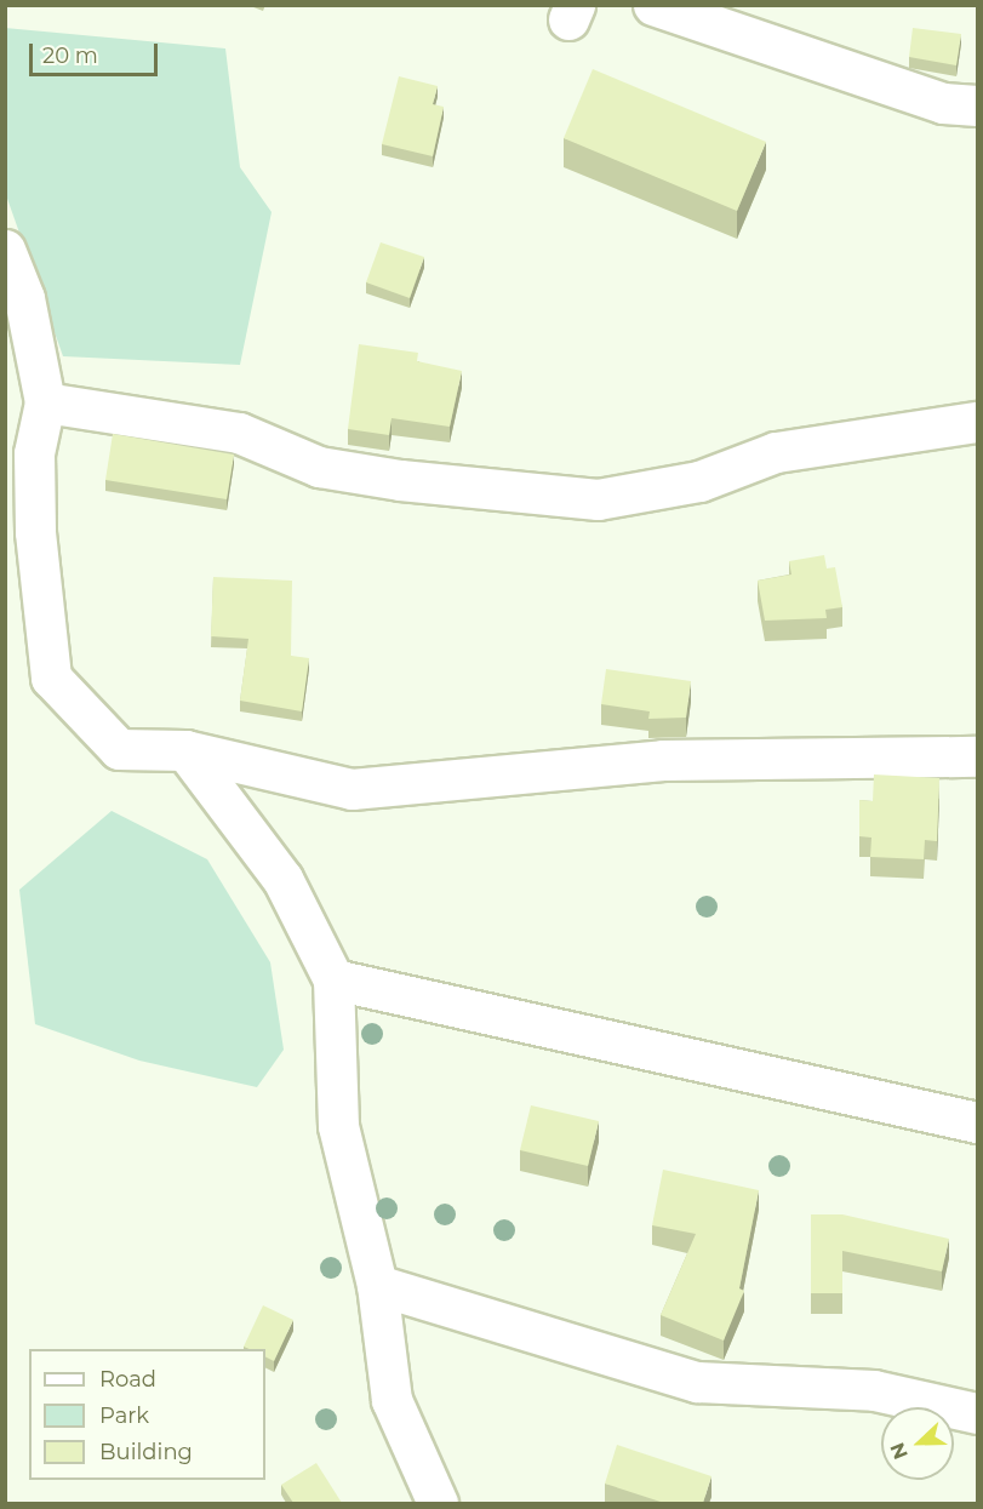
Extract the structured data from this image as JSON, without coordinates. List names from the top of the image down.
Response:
{
  "legend": ["Road", "Park", "Building"],
  "scale_bar": "20 m",
  "north": "left"
}
